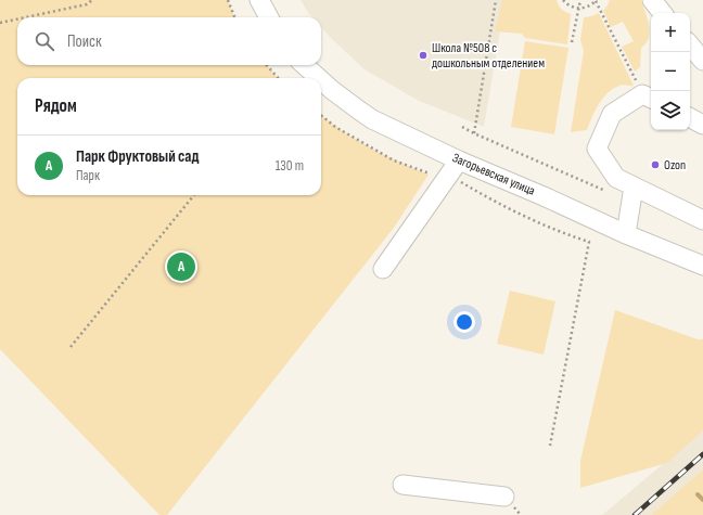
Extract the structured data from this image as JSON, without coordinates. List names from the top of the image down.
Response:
{
  "streets": {
    "street": ["Загорьевская улица"]
  },
  "places": ["Школа №508 с дошкольным отделением", "Ozon"],
  "page": {
    "map_buttons": ["+", "−"],
    "search": "Поиск",
    "heading": "Рядом",
    "list": [
      {
        "mark": "A",
        "name": "Парк Фруктовый сад",
        "note": "Парк",
        "value": "130 m"
      }
    ],
    "pins": "A"
  }
}
